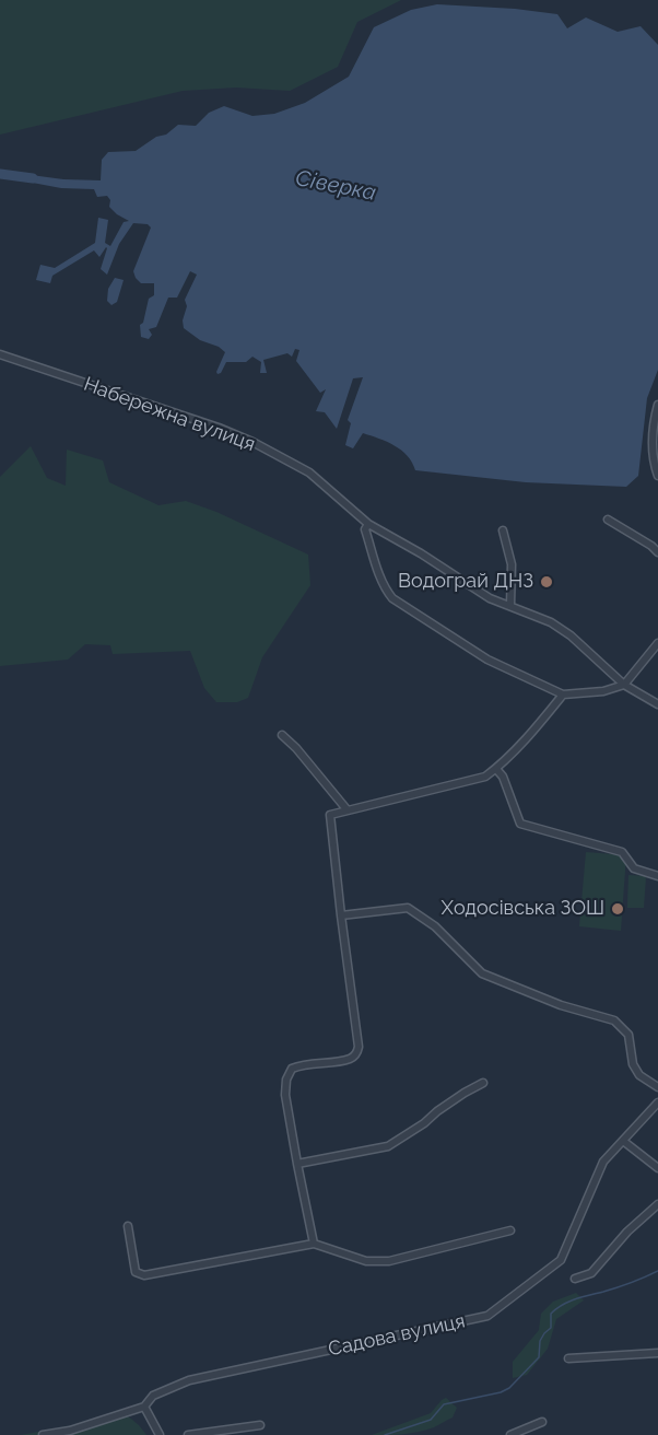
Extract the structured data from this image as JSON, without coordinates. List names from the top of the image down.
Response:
{
  "streets": {
    "street": ["Набережна вулиця", "Садова вулиця"]
  },
  "water": ["Сіверка"],
  "places": ["Водограй ДНЗ", "Ходосівська ЗОШ"]
}
